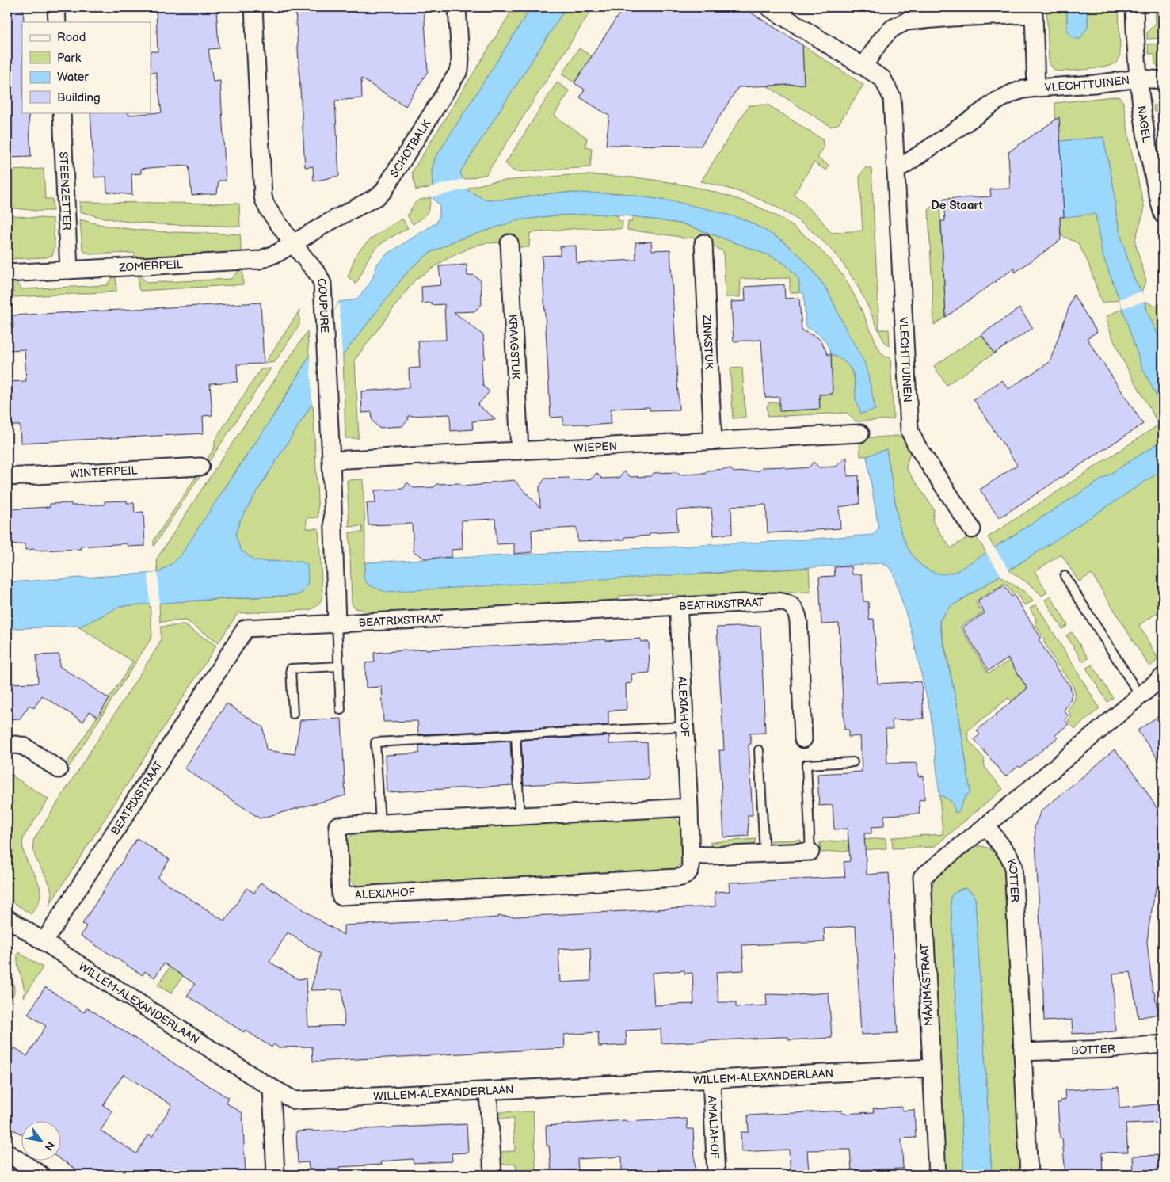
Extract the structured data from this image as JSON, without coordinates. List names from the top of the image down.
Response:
{
  "streets": {
    "street": [
      "VLECHTTUINEN",
      "NAGEL",
      "SCHOTBALK",
      "STEENZETTER",
      "ZOMERPEIL",
      "COUPURE",
      "ZINKSTUK",
      "KRAAGSTUK",
      "WIEPEN",
      "WINTERPEIL",
      "BEATRIXSTRAAT",
      "ALEXIAHOF",
      "KOTTER",
      "MÁXIMASTRAAT",
      "WILLEM-ALEXANDERLAAN",
      "BOTTER",
      "AMALIAHOF"
    ]
  },
  "crossings": [
    ["VLECHTTUINEN", "NAGEL"],
    ["SCHOTBALK", "ZOMERPEIL"],
    ["SCHOTBALK", "COUPURE"],
    ["STEENZETTER", "ZOMERPEIL"],
    ["ZOMERPEIL", "COUPURE"],
    ["COUPURE", "WIEPEN"],
    ["COUPURE", "BEATRIXSTRAAT"],
    ["ZINKSTUK", "WIEPEN"],
    ["KRAAGSTUK", "WIEPEN"],
    ["BEATRIXSTRAAT", "ALEXIAHOF"],
    ["BEATRIXSTRAAT", "WILLEM-ALEXANDERLAAN"],
    ["KOTTER", "MÁXIMASTRAAT"],
    ["KOTTER", "BOTTER"],
    ["MÁXIMASTRAAT", "WILLEM-ALEXANDERLAAN"],
    ["WILLEM-ALEXANDERLAAN", "AMALIAHOF"]
  ],
  "districts": ["De Staart"],
  "legend": [
    "Road",
    "Park",
    "Water",
    "Building"
  ],
  "north": "bottom right"
}
